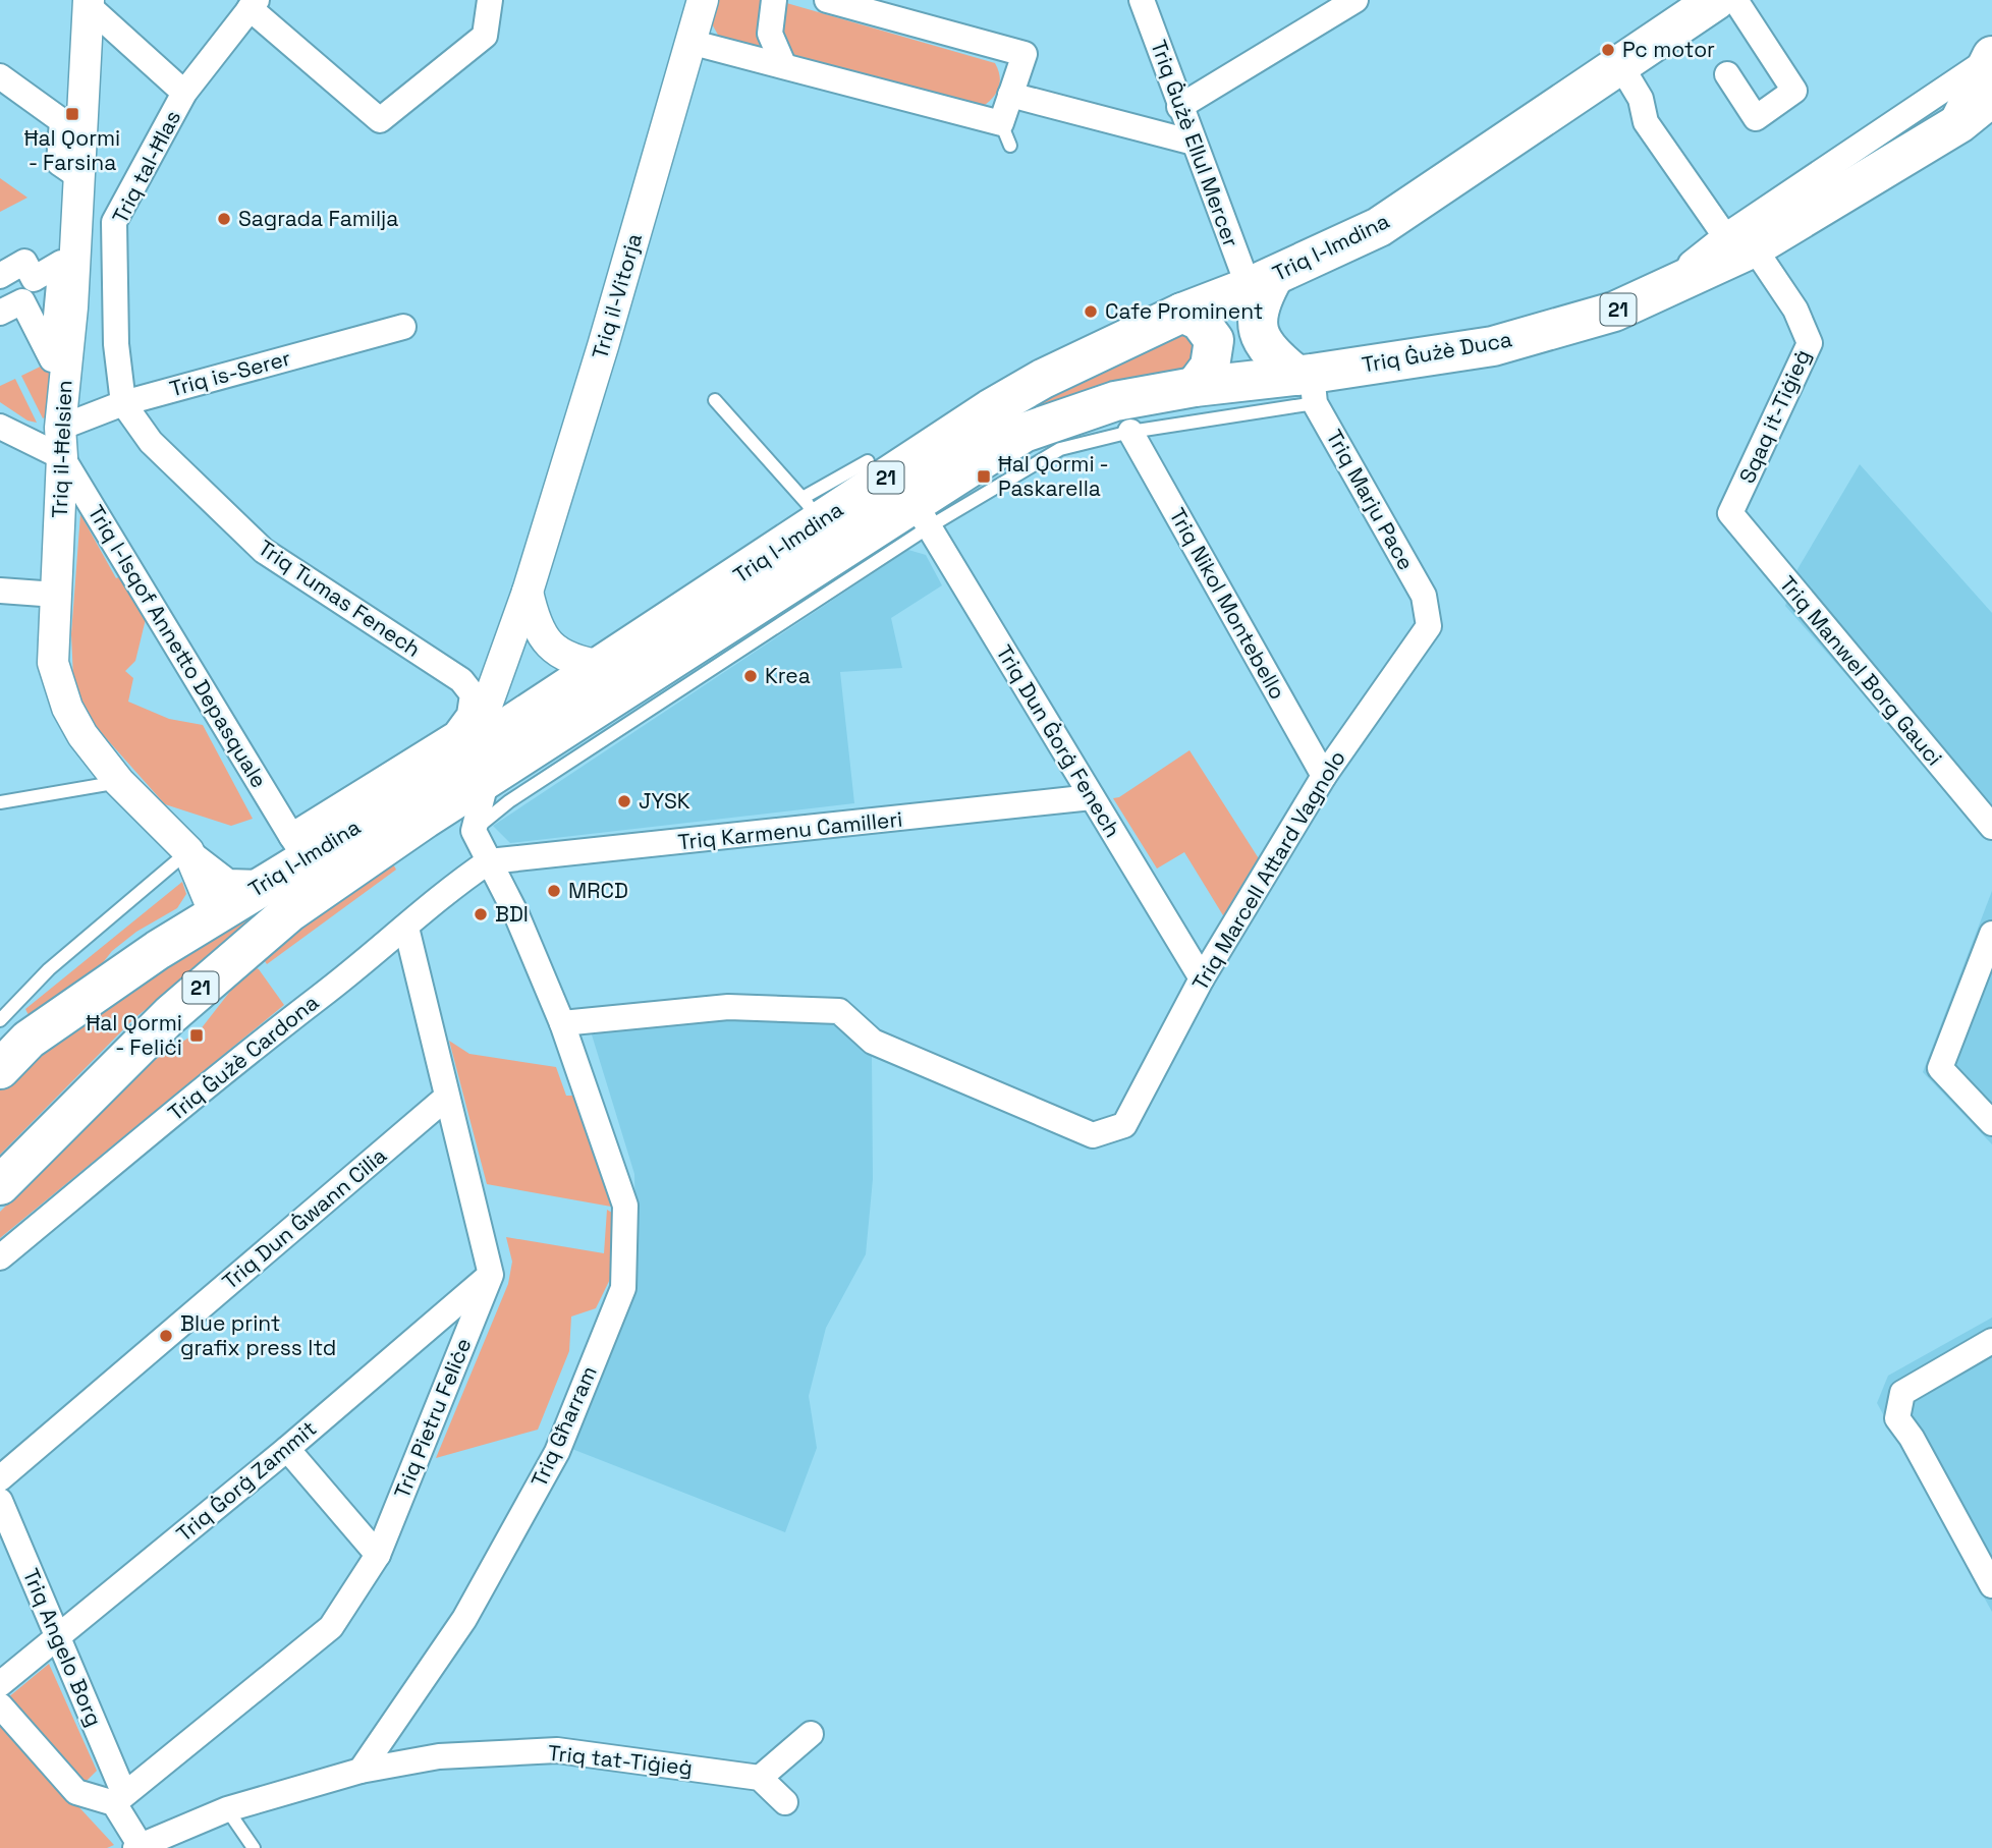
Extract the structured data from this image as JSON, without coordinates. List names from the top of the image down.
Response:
{
  "streets": {
    "highway": ["Triq l-Imdina", "21", "Triq Ġużè Duca"],
    "street": [
      "Triq Ġużè Ellul Mercer",
      "Triq tal-Ħlas",
      "Triq il-Vitorja",
      "Triq is-Serer",
      "Sqaq it-Tiġieġ",
      "Triq il-Ħelsien",
      "Triq Marju Pace",
      "Triq Tumas Fenech",
      "Triq Nikol Montebello",
      "Triq l-Isqof Annetto Depasquale",
      "Triq Manwel Borg Gauci",
      "Triq Dun Ġorġ Fenech",
      "Triq Karmenu Camilleri",
      "Triq Marcell Attard Vagnolo",
      "Triq Ġużè Cardona",
      "Triq Dun Ġwann Cilia",
      "Triq Pietru Feliċe",
      "Triq Għarram",
      "Triq Ġorġ Zammit",
      "Triq Angelo Borg",
      "Triq tat-Tiġieġ"
    ]
  },
  "crossings": [
    ["Triq Ġużè Ellul Mercer", "Triq l-Imdina"],
    ["Triq tal-Ħlas", "Triq is-Serer"],
    ["Triq tal-Ħlas", "Triq Tumas Fenech"],
    ["Triq l-Imdina", "Triq il-Vitorja"],
    ["Triq l-Imdina", "Triq Ġużè Duca"],
    ["Triq l-Imdina", "Triq il-Ħelsien"],
    ["Triq l-Imdina", "Triq Marju Pace"],
    ["Triq l-Imdina", "Triq Tumas Fenech"],
    ["Triq l-Imdina", "Triq Nikol Montebello"],
    ["Triq l-Imdina", "Triq l-Isqof Annetto Depasquale"],
    ["Triq l-Imdina", "Triq Dun Ġorġ Fenech"],
    ["Triq l-Imdina", "Triq Għarram"],
    ["Triq Ġużè Duca", "Sqaq it-Tiġieġ"],
    ["Triq Ġużè Duca", "Triq Marju Pace"],
    ["Triq is-Serer", "Triq il-Ħelsien"],
    ["Triq is-Serer", "Triq Tumas Fenech"],
    ["Triq is-Serer", "Triq l-Isqof Annetto Depasquale"],
    ["Sqaq it-Tiġieġ", "Triq Manwel Borg Gauci"],
    ["Triq il-Ħelsien", "Triq l-Isqof Annetto Depasquale"],
    ["Triq Marju Pace", "Triq Marcell Attard Vagnolo"],
    ["Triq Tumas Fenech", "Triq l-Isqof Annetto Depasquale"],
    ["Triq Nikol Montebello", "Triq Marcell Attard Vagnolo"],
    ["Triq Dun Ġorġ Fenech", "Triq Karmenu Camilleri"],
    ["Triq Dun Ġorġ Fenech", "Triq Marcell Attard Vagnolo"],
    ["Triq Karmenu Camilleri", "Triq Ġużè Cardona"],
    ["Triq Karmenu Camilleri", "Triq Għarram"],
    ["Triq Marcell Attard Vagnolo", "Triq Għarram"],
    ["Triq Ġużè Cardona", "Triq Għarram"],
    ["Triq Pietru Feliċe", "Triq Ġorġ Zammit"],
    ["Triq Pietru Feliċe", "Triq Angelo Borg"],
    ["Triq Għarram", "Triq tat-Tiġieġ"],
    ["Triq Ġorġ Zammit", "Triq Angelo Borg"]
  ],
  "places": {
    "other": [
      "Pc motor",
      "Sagrada Familja",
      "Cafe Prominent",
      "Krea",
      "JYSK",
      "MRCD",
      "BDI",
      "Blue print grafix press ltd"
    ],
    "transit": ["Ħal Qormi - Farsina", "Ħal Qormi - Paskarella", "Ħal Qormi - Feliċi"]
  }
}
